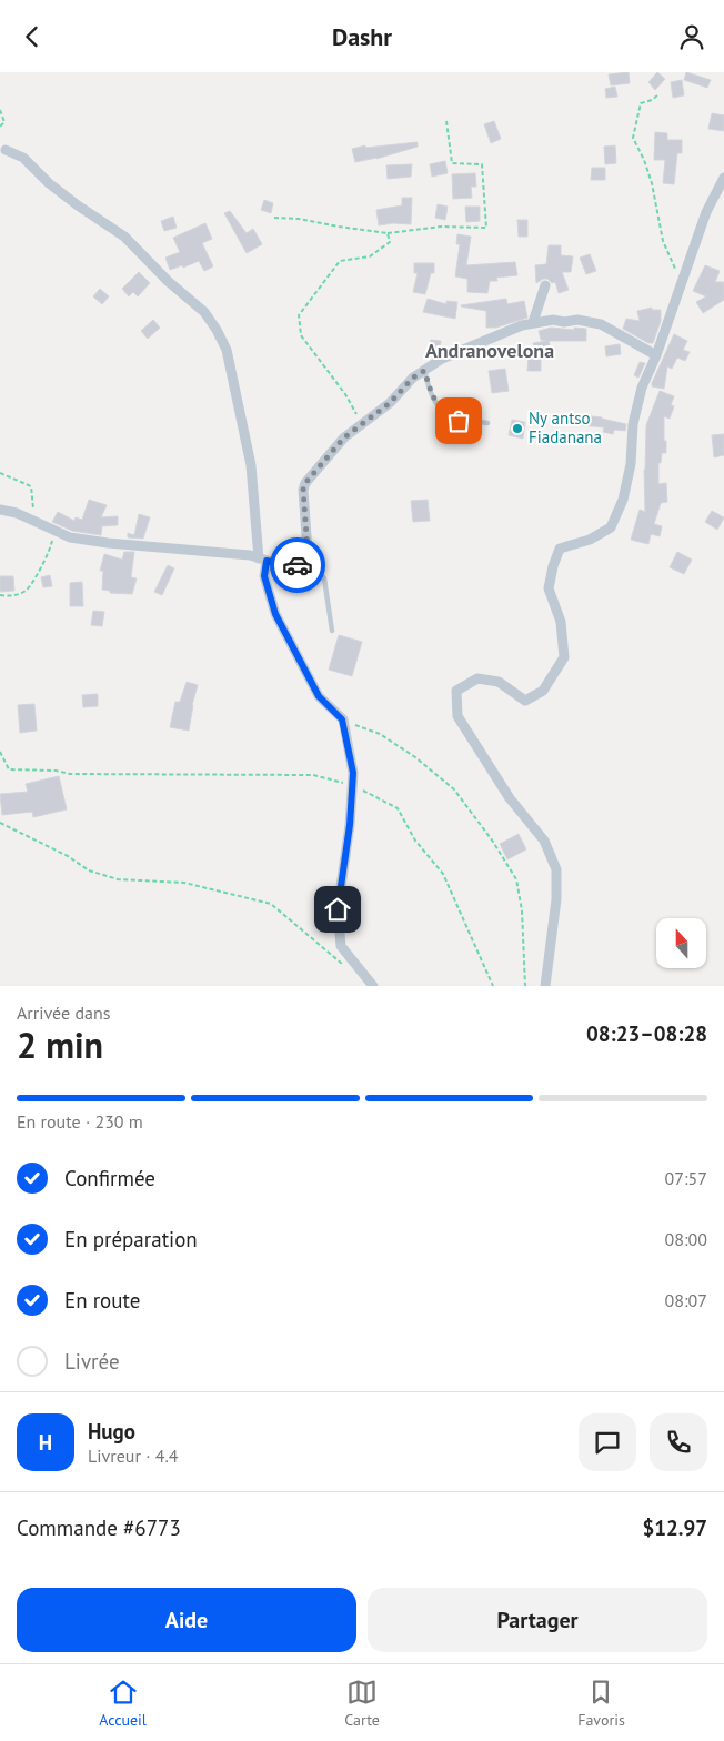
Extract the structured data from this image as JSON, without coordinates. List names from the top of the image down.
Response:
{
  "districts": ["Andranovelona"],
  "places": ["Ny antso Fiadanana"],
  "north": "top",
  "page": {
    "header": "Dashr",
    "heading": ["2 min", "Arrivée dans", "08:23–08:28"],
    "panel": [
      "Hugo",
      "Livreur · 4.4",
      "Commande #6773",
      "$12.97"
    ],
    "bar": "En route · 230 m",
    "list": [
      ["Confirmée", "07:57"],
      ["En préparation", "08:00"],
      ["En route", "08:07"],
      "Livrée"
    ],
    "round": "H",
    "buttons": ["Aide", "Partager"],
    "tabs": ["Accueil", "Carte", "Favoris"]
  }
}
